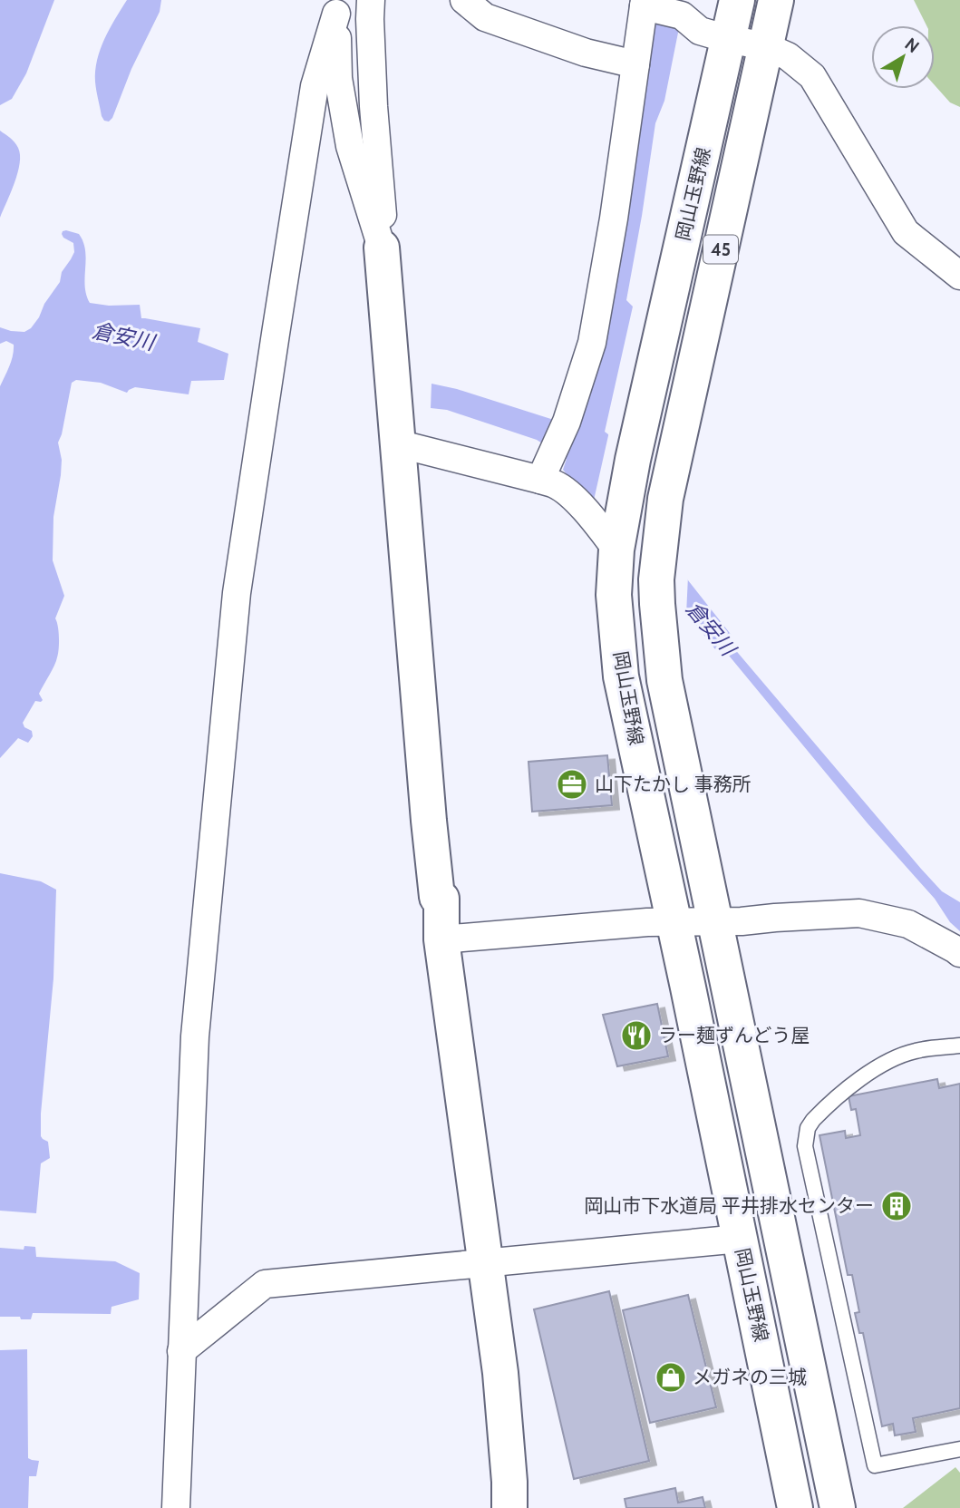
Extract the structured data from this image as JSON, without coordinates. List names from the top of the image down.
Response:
{
  "streets": {
    "main road": ["岡山玉野線", "45"]
  },
  "water": ["倉安川"],
  "places": {
    "office": ["山下たかし 事務所"],
    "restaurant": ["ラー麺ずんどう屋"],
    "building": ["岡山市下水道局 平井排水センター"],
    "shop": ["メガネの三城"]
  },
  "north": "top right"
}
